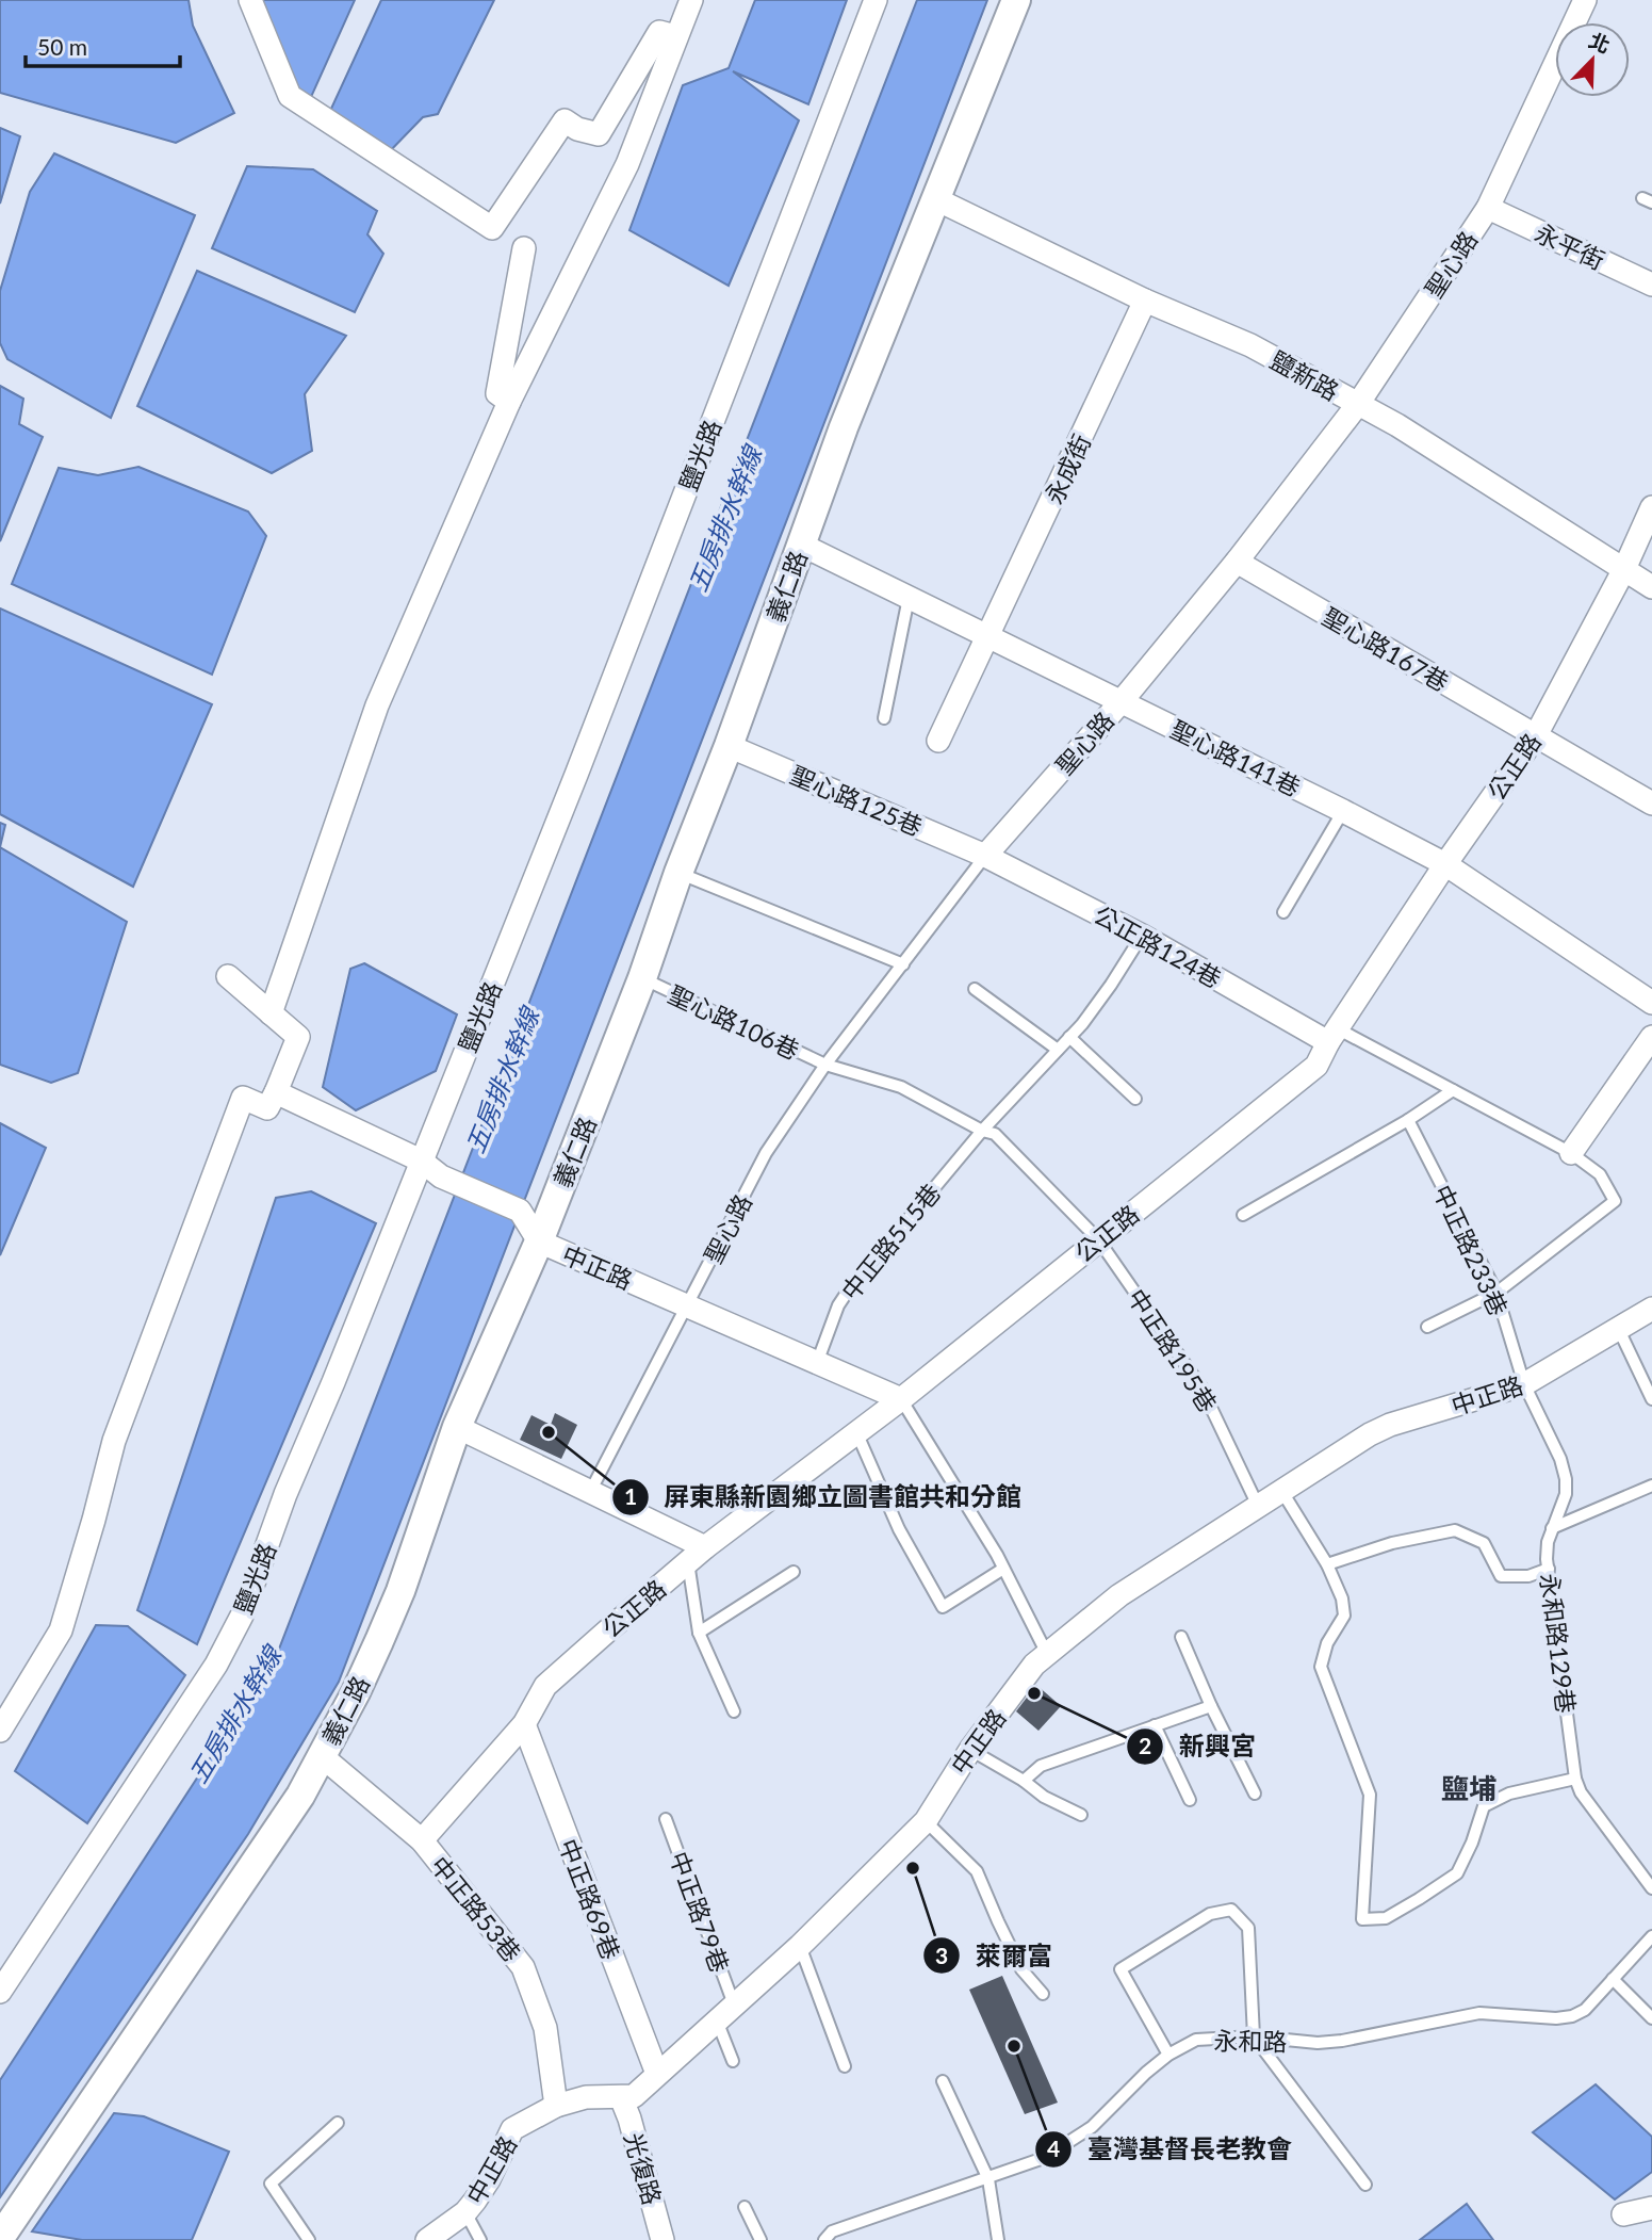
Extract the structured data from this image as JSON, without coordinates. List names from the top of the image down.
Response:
{
  "streets": {
    "street": [
      "永平街",
      "聖心路",
      "鹽新路",
      "鹽光路",
      "永成街",
      "義仁路",
      "聖心路167巷",
      "聖心路141巷",
      "公正路",
      "聖心路125巷",
      "公正路124巷",
      "中正路",
      "中正路69巷",
      "中正路53巷",
      "光復路"
    ],
    "lane": [
      "聖心路106巷",
      "中正路515巷",
      "中正路233巷",
      "中正路195巷",
      "永和路129巷",
      "中正路79巷",
      "永和路"
    ]
  },
  "crossings": [
    ["永平街", "聖心路"],
    ["聖心路", "鹽新路"],
    ["聖心路", "聖心路167巷"],
    ["聖心路", "聖心路141巷"],
    ["聖心路", "聖心路125巷"],
    ["聖心路", "公正路124巷"],
    ["聖心路", "聖心路106巷"],
    ["聖心路", "中正路"],
    ["鹽新路", "永成街"],
    ["鹽新路", "義仁路"],
    ["鹽新路", "公正路"],
    ["永成街", "聖心路141巷"],
    ["義仁路", "聖心路141巷"],
    ["義仁路", "聖心路125巷"],
    ["義仁路", "聖心路106巷"],
    ["義仁路", "中正路"],
    ["義仁路", "中正路53巷"],
    ["聖心路167巷", "公正路"],
    ["聖心路141巷", "公正路"],
    ["公正路", "公正路124巷"],
    ["公正路", "中正路"],
    ["公正路", "中正路195巷"],
    ["公正路", "中正路69巷"],
    ["公正路", "中正路53巷"],
    ["聖心路125巷", "公正路124巷"],
    ["公正路124巷", "中正路515巷"],
    ["聖心路106巷", "中正路515巷"],
    ["聖心路106巷", "中正路195巷"],
    ["中正路515巷", "中正路"],
    ["中正路515巷", "中正路195巷"],
    ["中正路233巷", "中正路"],
    ["中正路233巷", "永和路129巷"],
    ["中正路", "中正路195巷"],
    ["中正路", "永和路129巷"],
    ["中正路", "中正路69巷"],
    ["中正路", "中正路53巷"],
    ["中正路", "中正路79巷"],
    ["中正路", "光復路"]
  ],
  "districts": ["鹽埔"],
  "water": ["五房排水幹線"],
  "places": [
    "屏東縣新園鄉立圖書館共和分館",
    "新興宮",
    "萊爾富",
    "臺灣基督長老教會"
  ],
  "scale_bar": "50 m",
  "north": "top right"
}
